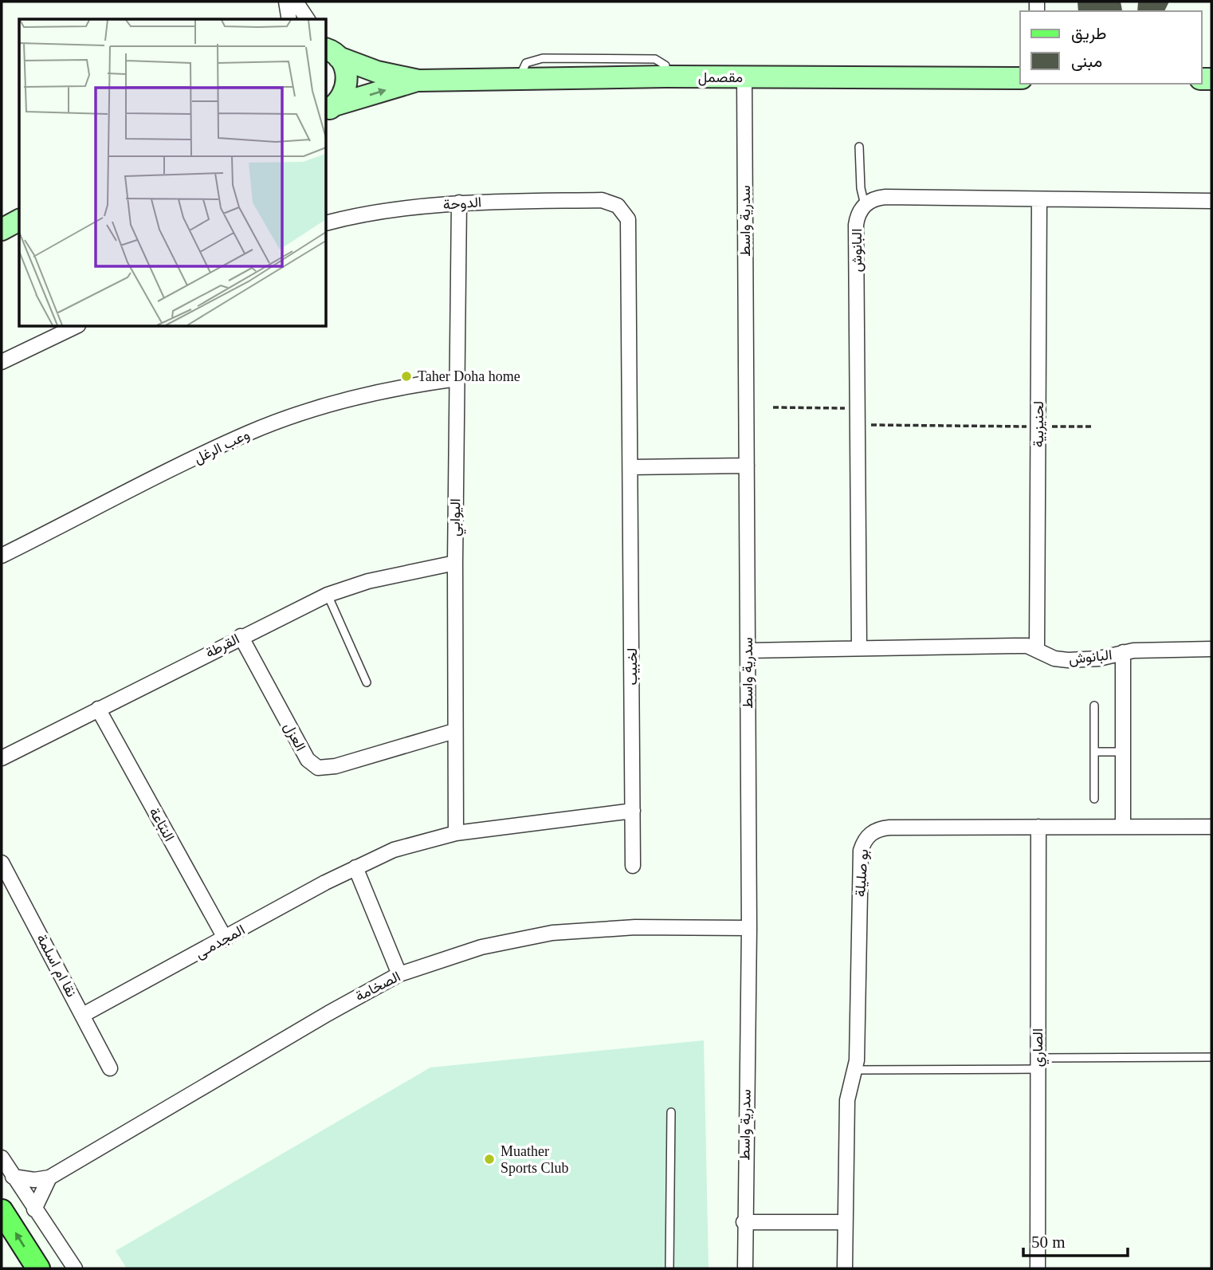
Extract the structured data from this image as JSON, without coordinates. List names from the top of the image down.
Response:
{
  "streets": {
    "street": [
      "مقصمل",
      "الدوحة",
      "سدرية واسط",
      "البانوش",
      "لحنيزبية",
      "وعب الرغل",
      "اليوابي",
      "القرطة",
      "لخبيب",
      "العزل",
      "النبّاعة",
      "بو صليلة",
      "المجدمـى",
      "نقا ام اسلمة",
      "الصخامة",
      "الصاري"
    ]
  },
  "crossings": [
    ["مقصمل", "سدرية واسط"],
    ["الدوحة", "اليوابي"],
    ["الدوحة", "لخبيب"],
    ["سدرية واسط", "البانوش"],
    ["سدرية واسط", "الصخامة"],
    ["البانوش", "لحنيزبية"],
    ["البانوش", "بو صليلة"],
    ["وعب الرغل", "اليوابي"],
    ["اليوابي", "القرطة"],
    ["اليوابي", "العزل"],
    ["اليوابي", "المجدمـى"],
    ["القرطة", "العزل"],
    ["القرطة", "النبّاعة"],
    ["لخبيب", "المجدمـى"],
    ["النبّاعة", "المجدمـى"],
    ["بو صليلة", "الصاري"],
    ["المجدمـى", "نقا ام اسلمة"]
  ],
  "places": ["Taher Doha home", "Muather Sports Club"],
  "legend": ["طريق", "مبنى"],
  "scale_bar": "50 m"
}
